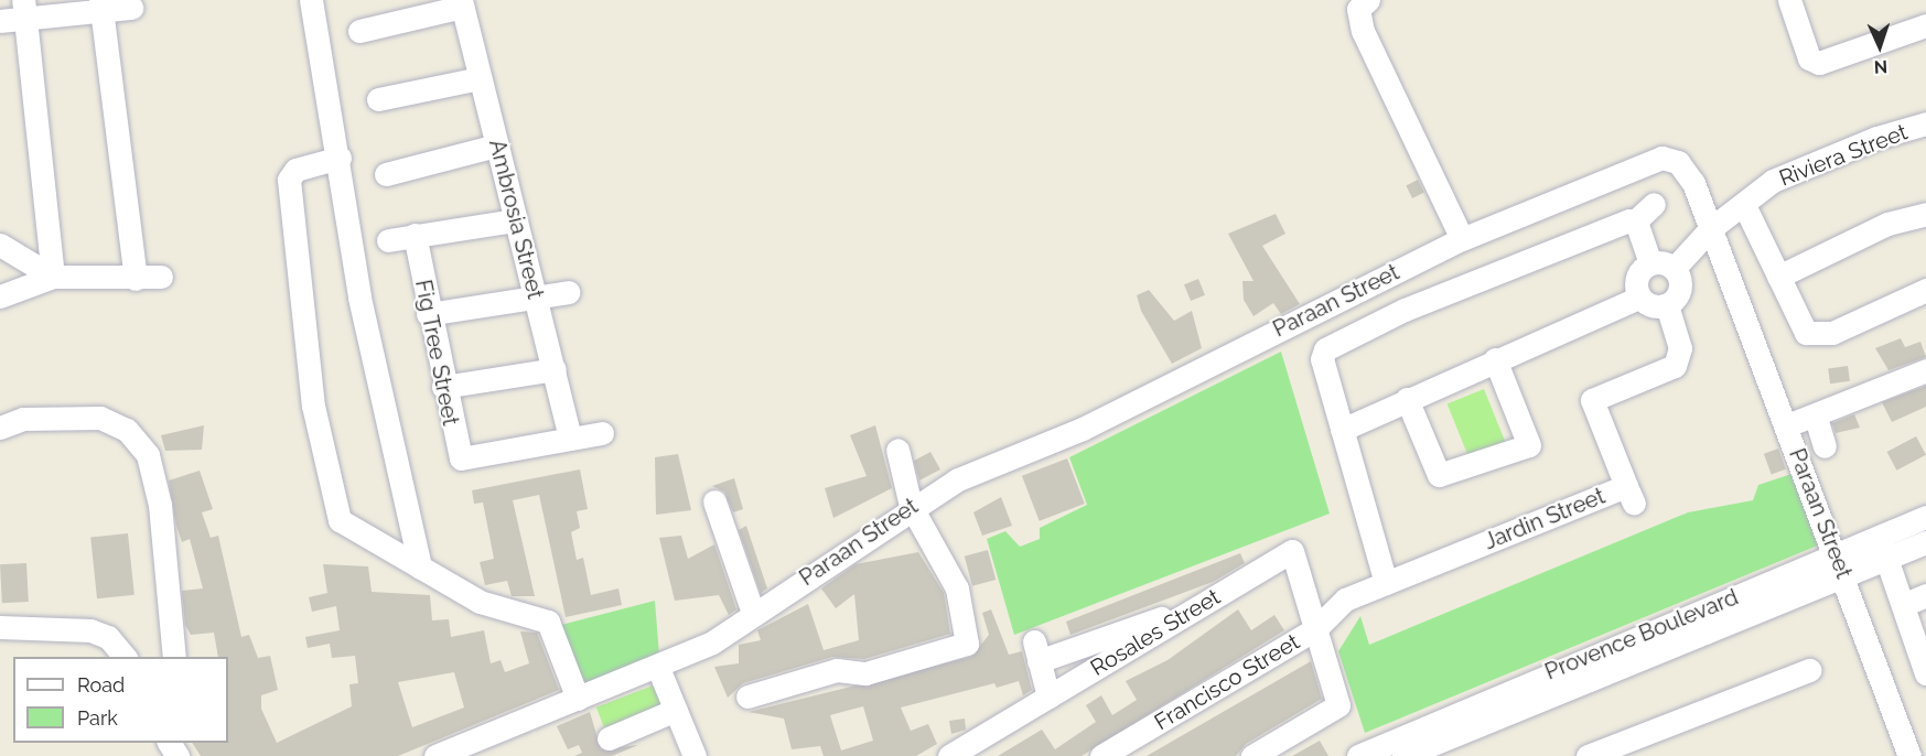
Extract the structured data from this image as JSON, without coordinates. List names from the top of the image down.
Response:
{
  "streets": {
    "street": [
      "Riviera Street",
      "Ambrosia Street",
      "Paraan Street",
      "Fig Tree Street",
      "Jardin Street",
      "Rosales Street",
      "Provence Boulevard",
      "Francisco Street"
    ]
  },
  "crossings": [
    ["Riviera Street", "Paraan Street"],
    ["Riviera Street", "Jardin Street"],
    ["Ambrosia Street", "Fig Tree Street"],
    ["Paraan Street", "Provence Boulevard"],
    ["Jardin Street", "Francisco Street"],
    ["Rosales Street", "Francisco Street"]
  ],
  "legend": ["Road", "Park"],
  "north": "bottom"
}
